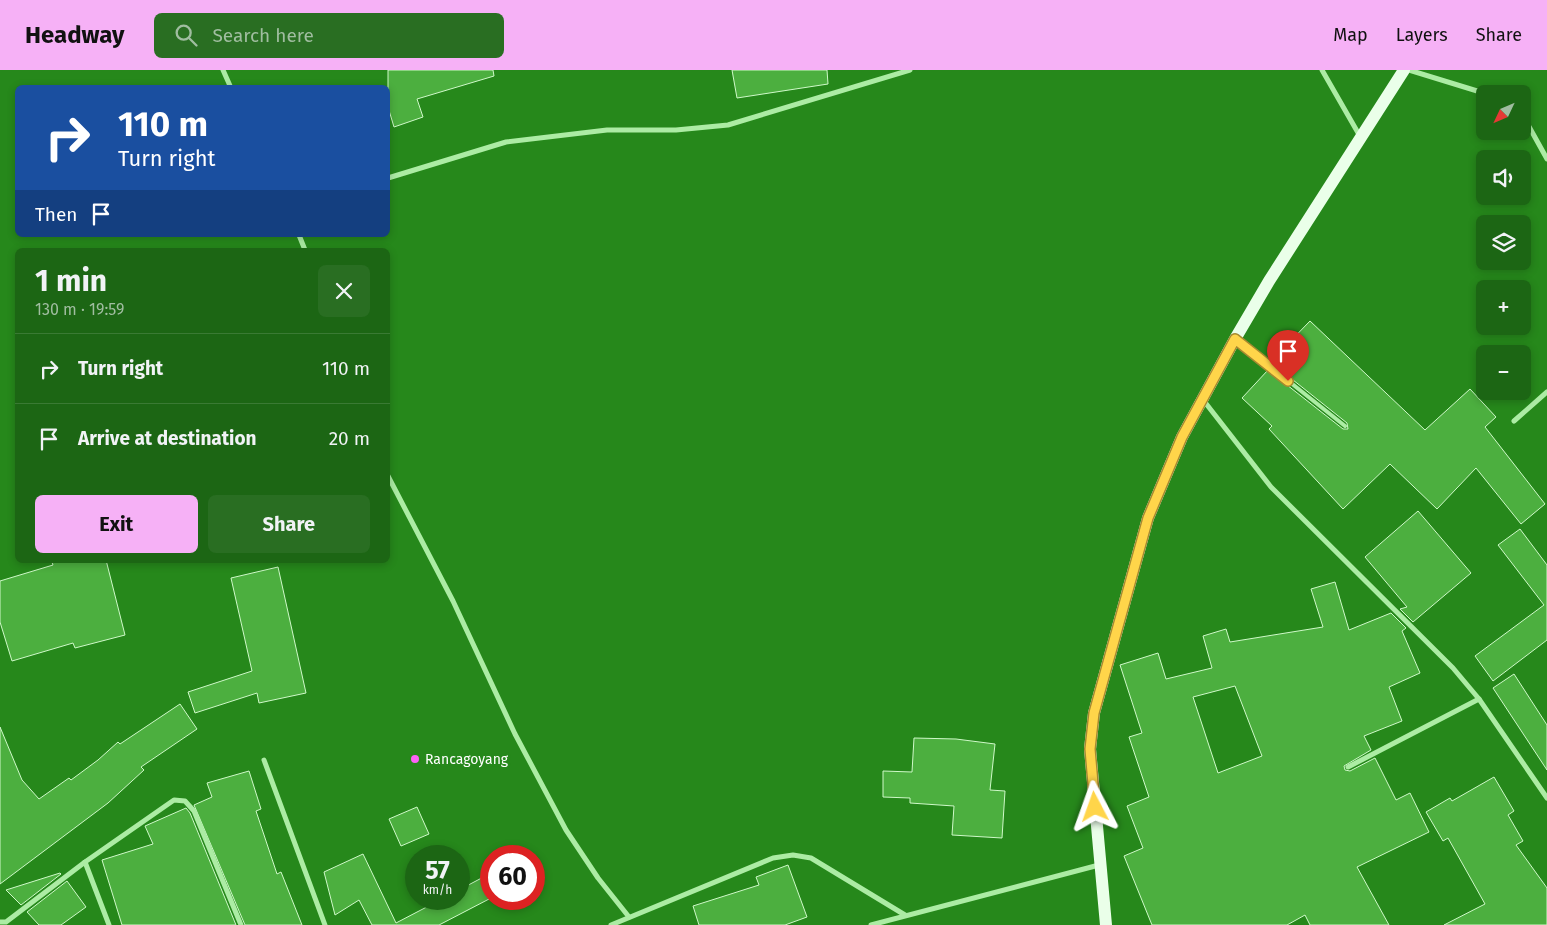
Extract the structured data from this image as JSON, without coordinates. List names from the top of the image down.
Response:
{
  "places": ["Rancagoyang"],
  "north": "bottom left",
  "page": {
    "header": "Headway",
    "search": "Search here",
    "nav": ["Map", "Layers", "Share"],
    "map_buttons": ["+", "−"],
    "turn": ["110 m", "Turn right"],
    "then": "Then",
    "heading": ["1 min", "130 m · 19:59"],
    "list": [
      {
        "name": "Turn right",
        "value": "110 m"
      },
      {
        "name": "Arrive at destination",
        "value": "20 m"
      }
    ],
    "buttons": ["Exit", "Share"],
    "speed": "57 km/h",
    "limit": "60"
  }
}
